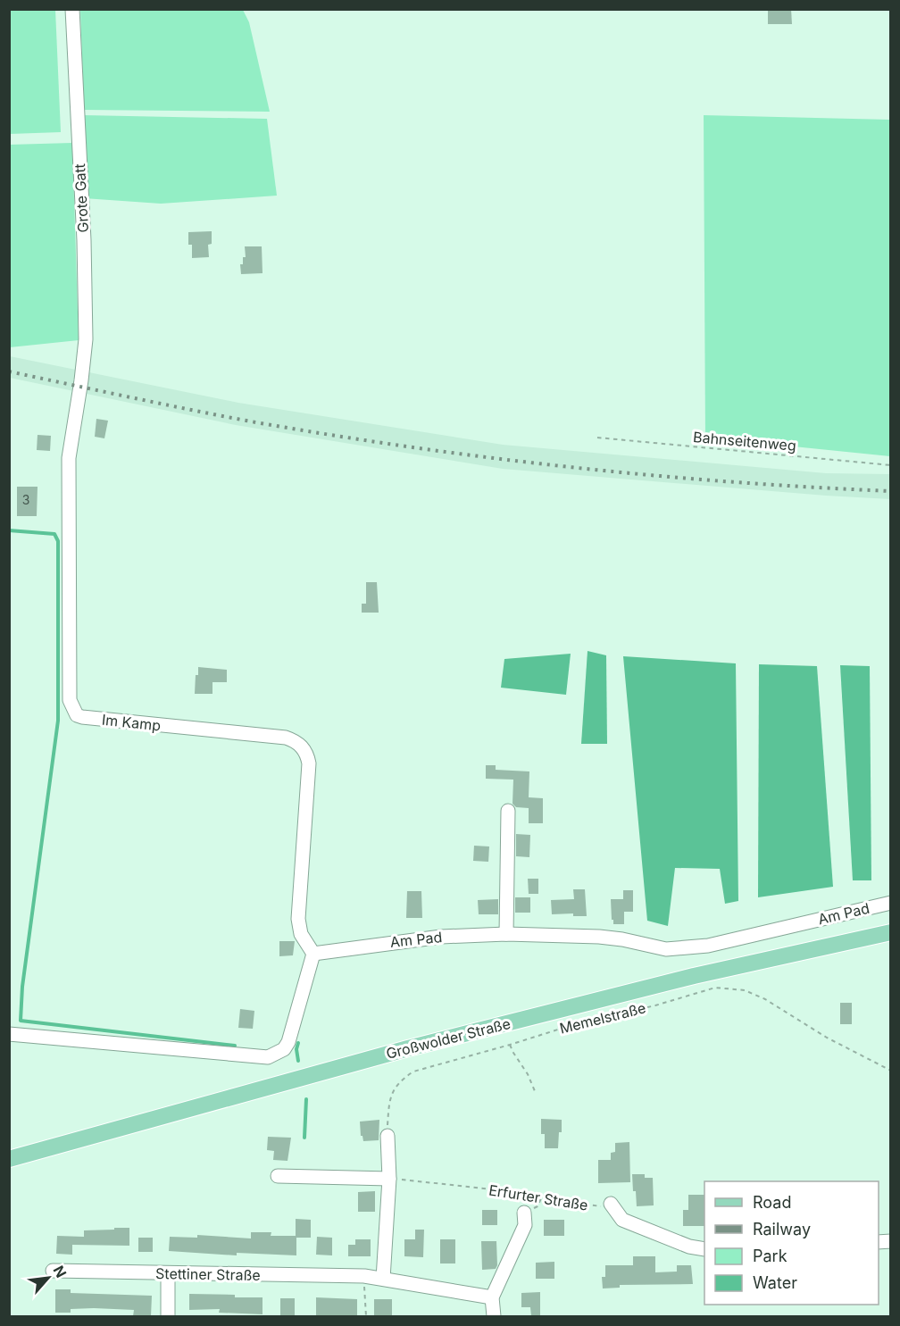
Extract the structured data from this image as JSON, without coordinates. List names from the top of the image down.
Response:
{
  "streets": {
    "main road": ["Großwolder Straße"],
    "street": [
      "Grote Gatt",
      "Im Kamp",
      "Am Pad",
      "Stettiner Straße"
    ],
    "path": ["Bahnseitenweg", "Memelstraße", "Erfurter Straße"]
  },
  "crossings": [
    ["Grote Gatt", "Im Kamp"],
    ["Im Kamp", "Am Pad"]
  ],
  "house_numbers": ["3"],
  "legend": [
    "Road",
    "Railway",
    "Park",
    "Water"
  ],
  "north": "top right"
}
